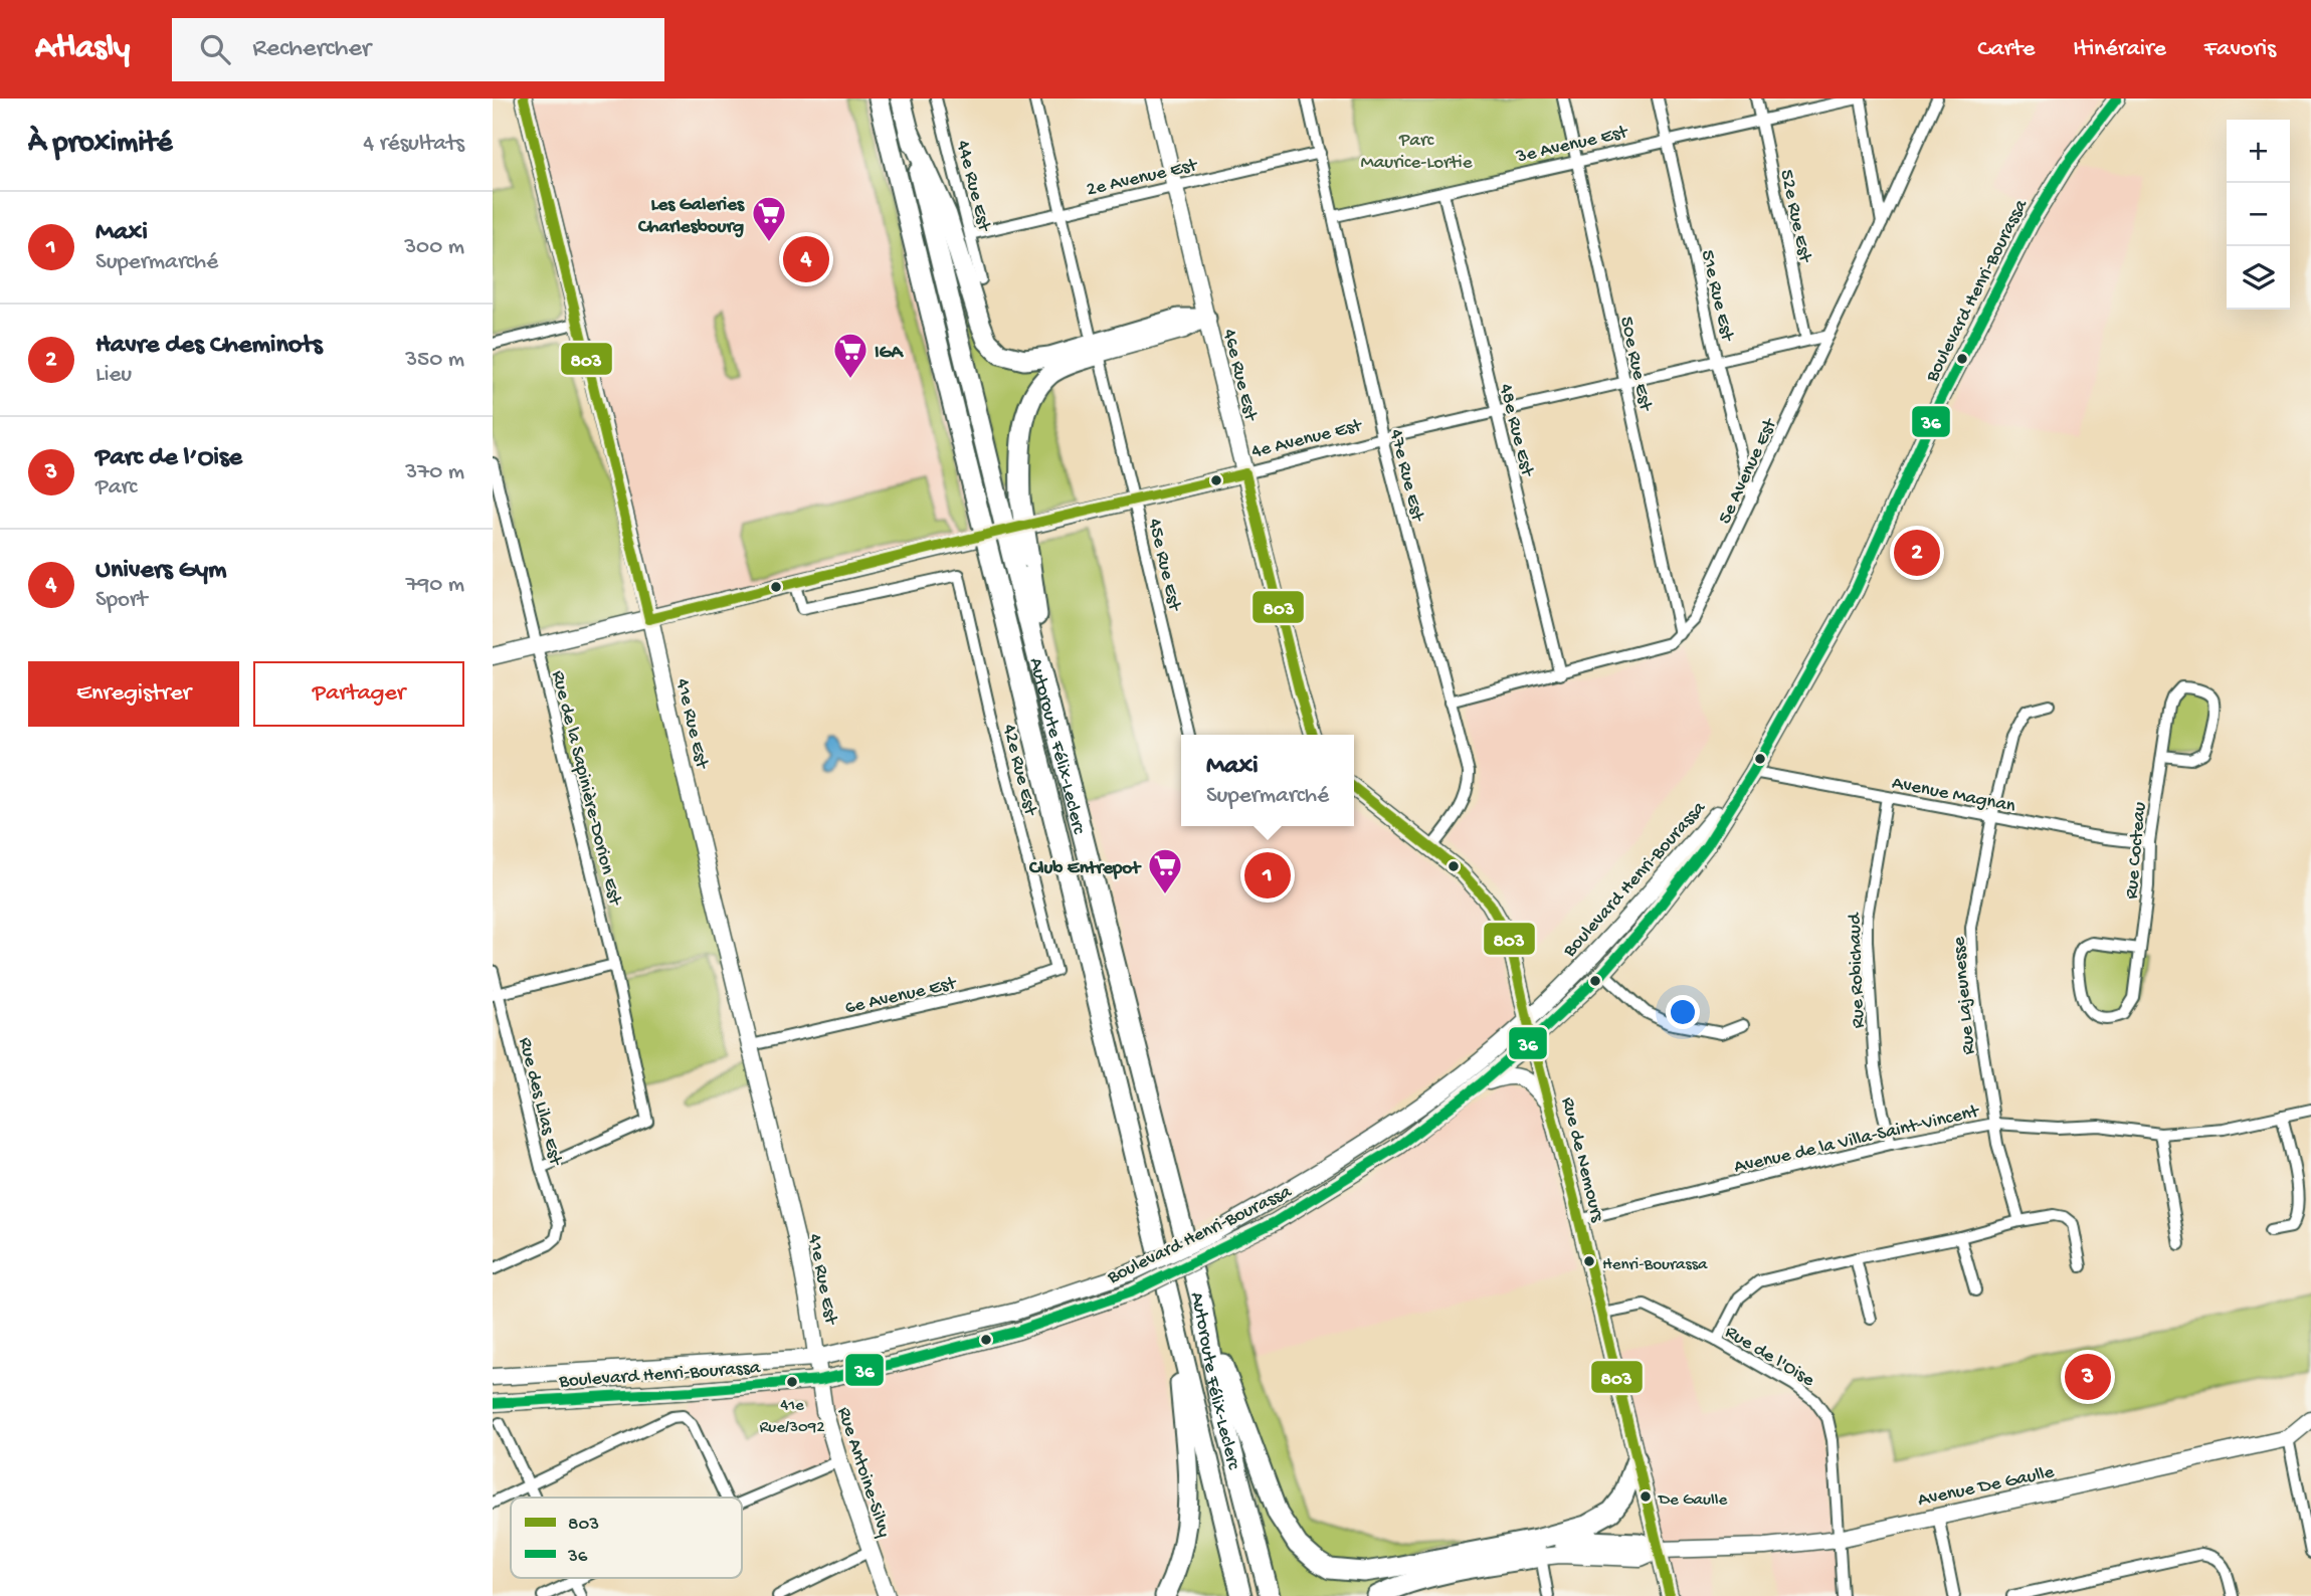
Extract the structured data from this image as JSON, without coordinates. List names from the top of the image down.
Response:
{
  "streets": {
    "highway": ["Autoroute Félix-Leclerc"],
    "street": [
      "3e Avenue Est",
      "2e Avenue Est",
      "44e Rue Est",
      "52e Rue Est",
      "Boulevard Henri-Bourassa",
      "51e Rue Est",
      "50e Rue Est",
      "46e Rue Est",
      "48e Rue Est",
      "4e Avenue Est",
      "5e Avenue Est",
      "47e Rue Est",
      "45e Rue Est",
      "41e Rue Est",
      "42e Rue Est",
      "Rue de la Sapinière-Dorion Est",
      "Avenue Magnan",
      "Rue Cocteau",
      "Rue Robichaud",
      "6e Avenue Est",
      "Rue Lajeunesse",
      "Rue des Lilas Est",
      "Avenue de la Villa-Saint-Vincent",
      "Rue de Nemours",
      "Rue de l'Oise",
      "Rue Antoine-Silvy",
      "Avenue De Gaulle"
    ]
  },
  "crossings": [
    ["3e Avenue Est", "52e Rue Est"],
    ["3e Avenue Est", "51e Rue Est"],
    ["3e Avenue Est", "50e Rue Est"],
    ["3e Avenue Est", "48e Rue Est"],
    ["3e Avenue Est", "47e Rue Est"],
    ["2e Avenue Est", "44e Rue Est"],
    ["2e Avenue Est", "46e Rue Est"],
    ["2e Avenue Est", "47e Rue Est"],
    ["52e Rue Est", "4e Avenue Est"],
    ["Boulevard Henri-Bourassa", "41e Rue Est"],
    ["Boulevard Henri-Bourassa", "Avenue Magnan"],
    ["Boulevard Henri-Bourassa", "Rue de Nemours"],
    ["Boulevard Henri-Bourassa", "Rue Antoine-Silvy"],
    ["51e Rue Est", "4e Avenue Est"],
    ["51e Rue Est", "5e Avenue Est"],
    ["50e Rue Est", "4e Avenue Est"],
    ["50e Rue Est", "5e Avenue Est"],
    ["46e Rue Est", "4e Avenue Est"],
    ["48e Rue Est", "4e Avenue Est"],
    ["48e Rue Est", "5e Avenue Est"],
    ["4e Avenue Est", "5e Avenue Est"],
    ["4e Avenue Est", "47e Rue Est"],
    ["4e Avenue Est", "45e Rue Est"],
    ["4e Avenue Est", "41e Rue Est"],
    ["4e Avenue Est", "42e Rue Est"],
    ["4e Avenue Est", "Rue de la Sapinière-Dorion Est"],
    ["5e Avenue Est", "47e Rue Est"],
    ["41e Rue Est", "6e Avenue Est"],
    ["41e Rue Est", "Rue Antoine-Silvy"],
    ["42e Rue Est", "6e Avenue Est"],
    ["Rue de la Sapinière-Dorion Est", "Rue des Lilas Est"],
    ["Avenue Magnan", "Rue Cocteau"],
    ["Avenue Magnan", "Rue Robichaud"],
    ["Avenue Magnan", "Rue Lajeunesse"],
    ["Rue Robichaud", "Avenue de la Villa-Saint-Vincent"],
    ["Rue Lajeunesse", "Avenue de la Villa-Saint-Vincent"],
    ["Avenue de la Villa-Saint-Vincent", "Rue de Nemours"],
    ["Rue de Nemours", "Rue de l'Oise"],
    ["Rue de Nemours", "Avenue De Gaulle"],
    ["Rue de l'Oise", "Avenue De Gaulle"]
  ],
  "parks": ["Parc Maurice-Lortie"],
  "places": {
    "supermarket": ["Les Galeries Charlesbourg", "IGA", "Club Entrepot"],
    "other": ["Henri-Bourassa", "41e Rue/3092", "De Gaulle"]
  },
  "lines": ["transit line 803", "transit line 36"],
  "legend": ["803", "36"],
  "page": {
    "header": "Atlasly",
    "search": "Rechercher",
    "nav": ["Carte", "Itinéraire", "Favoris"],
    "heading": ["À proximité", "4 résultats"],
    "map_buttons": ["+", "−"],
    "list": [
      {
        "mark": "1",
        "name": "Maxi",
        "note": "Supermarché",
        "value": "300 m"
      },
      {
        "mark": "2",
        "name": "Havre des Cheminots",
        "note": "Lieu",
        "value": "350 m"
      },
      {
        "mark": "3",
        "name": "Parc de l’Oise",
        "note": "Parc",
        "value": "370 m"
      },
      {
        "mark": "4",
        "name": "Univers Gym",
        "note": "Sport",
        "value": "790 m"
      }
    ],
    "pins": [
      "4",
      "2",
      "1",
      "3"
    ],
    "buttons": ["Enregistrer", "Partager"],
    "popup": ["Maxi", "Supermarché"]
  }
}
